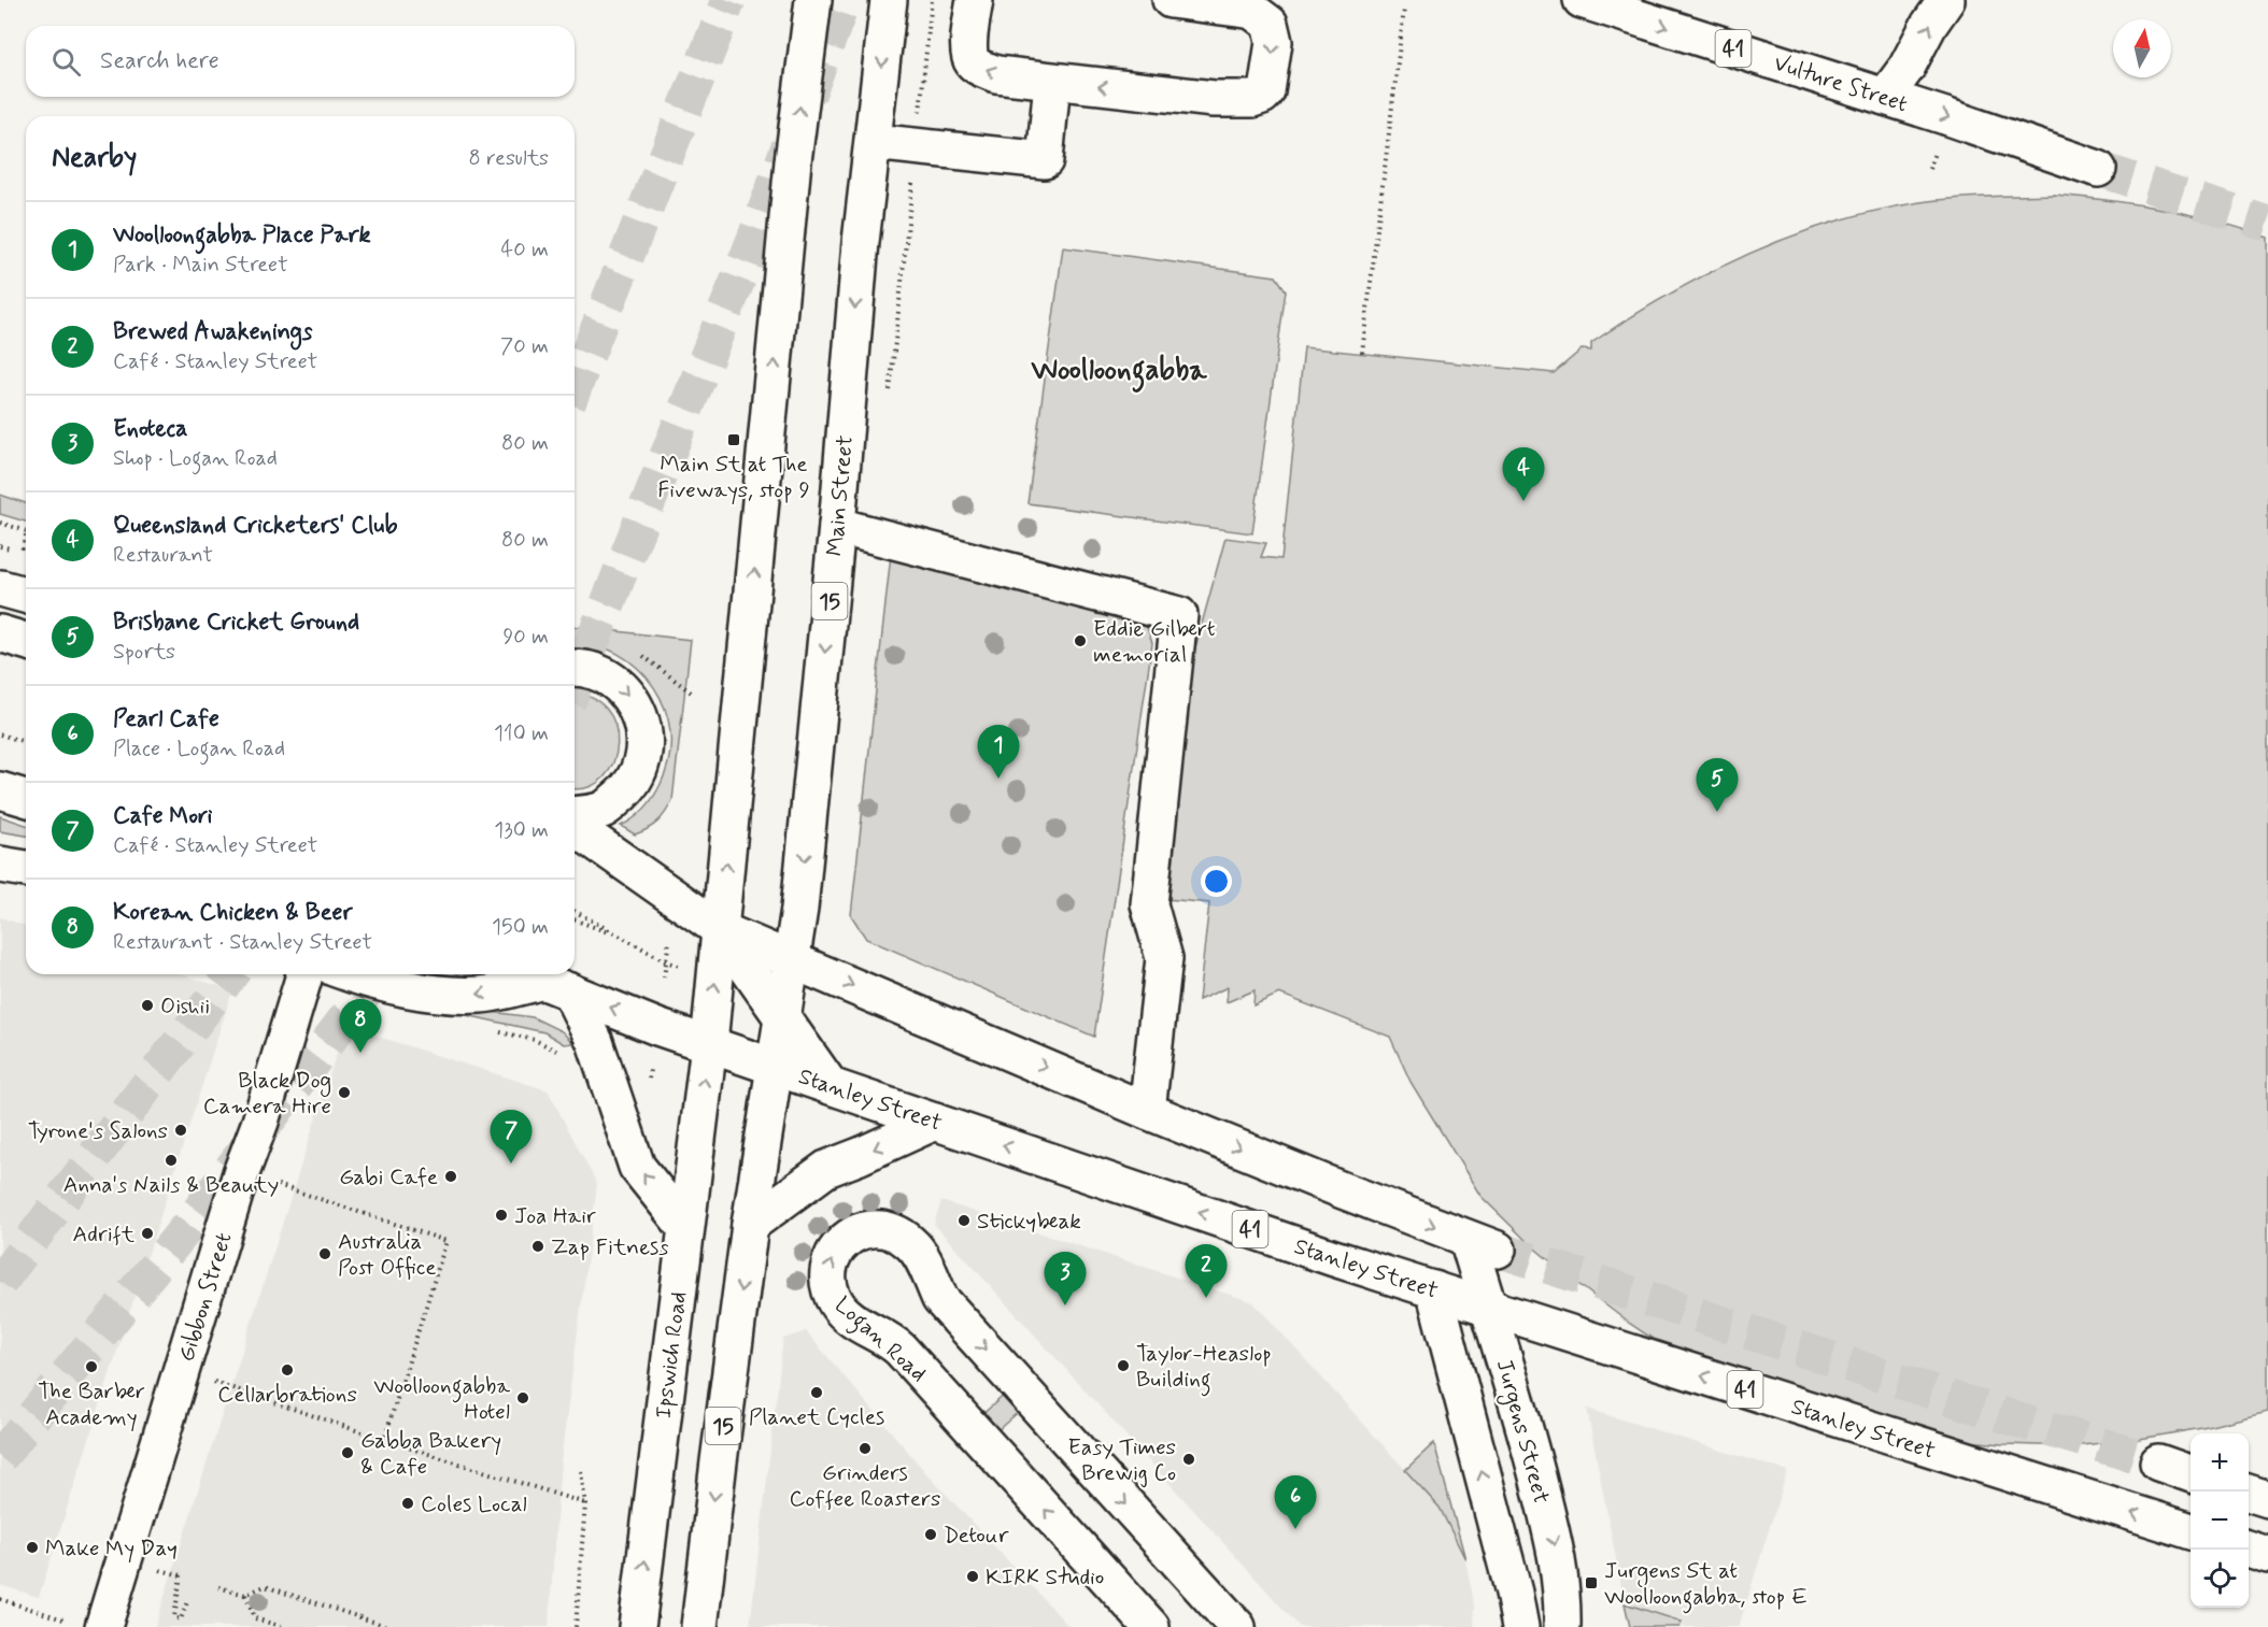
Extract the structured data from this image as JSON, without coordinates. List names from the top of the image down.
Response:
{
  "streets": {
    "main road": [
      "41",
      "Vulture Street",
      "Main Street",
      "15",
      "Stanley Street",
      "Gibbon Street",
      "Logan Road",
      "Ipswich Road",
      "Jurgens Street"
    ]
  },
  "crossings": [
    ["Main Street", "15"],
    ["Main Street", "Stanley Street"],
    ["15", "Stanley Street"],
    ["Stanley Street", "Ipswich Road"],
    ["Stanley Street", "Jurgens Street"]
  ],
  "one_way": ["Vulture Street", "Stanley Street"],
  "districts": ["Woolloongabba"],
  "places": {
    "transit": ["Main St at The Fiveways, stop 9", "Jurgens St at Woolloongabba, stop E"],
    "other": [
      "Eddie Gilbert memorial",
      "Oishii",
      "Black Dog Camera Hire",
      "Tyrone's Salons",
      "Anna's Nails & Beauty",
      "Gabi Cafe",
      "Joa Hair",
      "Stickybeak",
      "Adrift",
      "Zap Fitness",
      "Australia Post Office",
      "Taylor-Heaslop Building",
      "The Barber Academy",
      "Cellarbrations",
      "Planet Cycles",
      "Woolloongabba Hotel",
      "Grinders Coffee Roasters",
      "Gabba Bakery & Cafe",
      "Easy Times Brewig Co",
      "Coles Local",
      "Detour",
      "Make My Day",
      "KIRK Studio"
    ]
  },
  "north": "top",
  "page": {
    "search": "Search here",
    "heading": ["Nearby", "8 results"],
    "list": [
      {
        "mark": "1",
        "name": "Woolloongabba Place Park",
        "note": "Park · Main Street",
        "value": "40 m"
      },
      {
        "mark": "2",
        "name": "Brewed Awakenings",
        "note": "Café · Stanley Street",
        "value": "70 m"
      },
      {
        "mark": "3",
        "name": "Enoteca",
        "note": "Shop · Logan Road",
        "value": "80 m"
      },
      {
        "mark": "4",
        "name": "Queensland Cricketers' Club",
        "note": "Restaurant",
        "value": "80 m"
      },
      {
        "mark": "5",
        "name": "Brisbane Cricket Ground",
        "note": "Sports",
        "value": "90 m"
      },
      {
        "mark": "6",
        "name": "Pearl Cafe",
        "note": "Place · Logan Road",
        "value": "110 m"
      },
      {
        "mark": "7",
        "name": "Cafe Mori",
        "note": "Café · Stanley Street",
        "value": "130 m"
      },
      {
        "mark": "8",
        "name": "Korean Chicken & Beer",
        "note": "Restaurant · Stanley Street",
        "value": "150 m"
      }
    ],
    "pins": [
      "4",
      "1",
      "5",
      "8",
      "7",
      "2",
      "3",
      "6"
    ],
    "map_buttons": ["+", "−"]
  }
}
